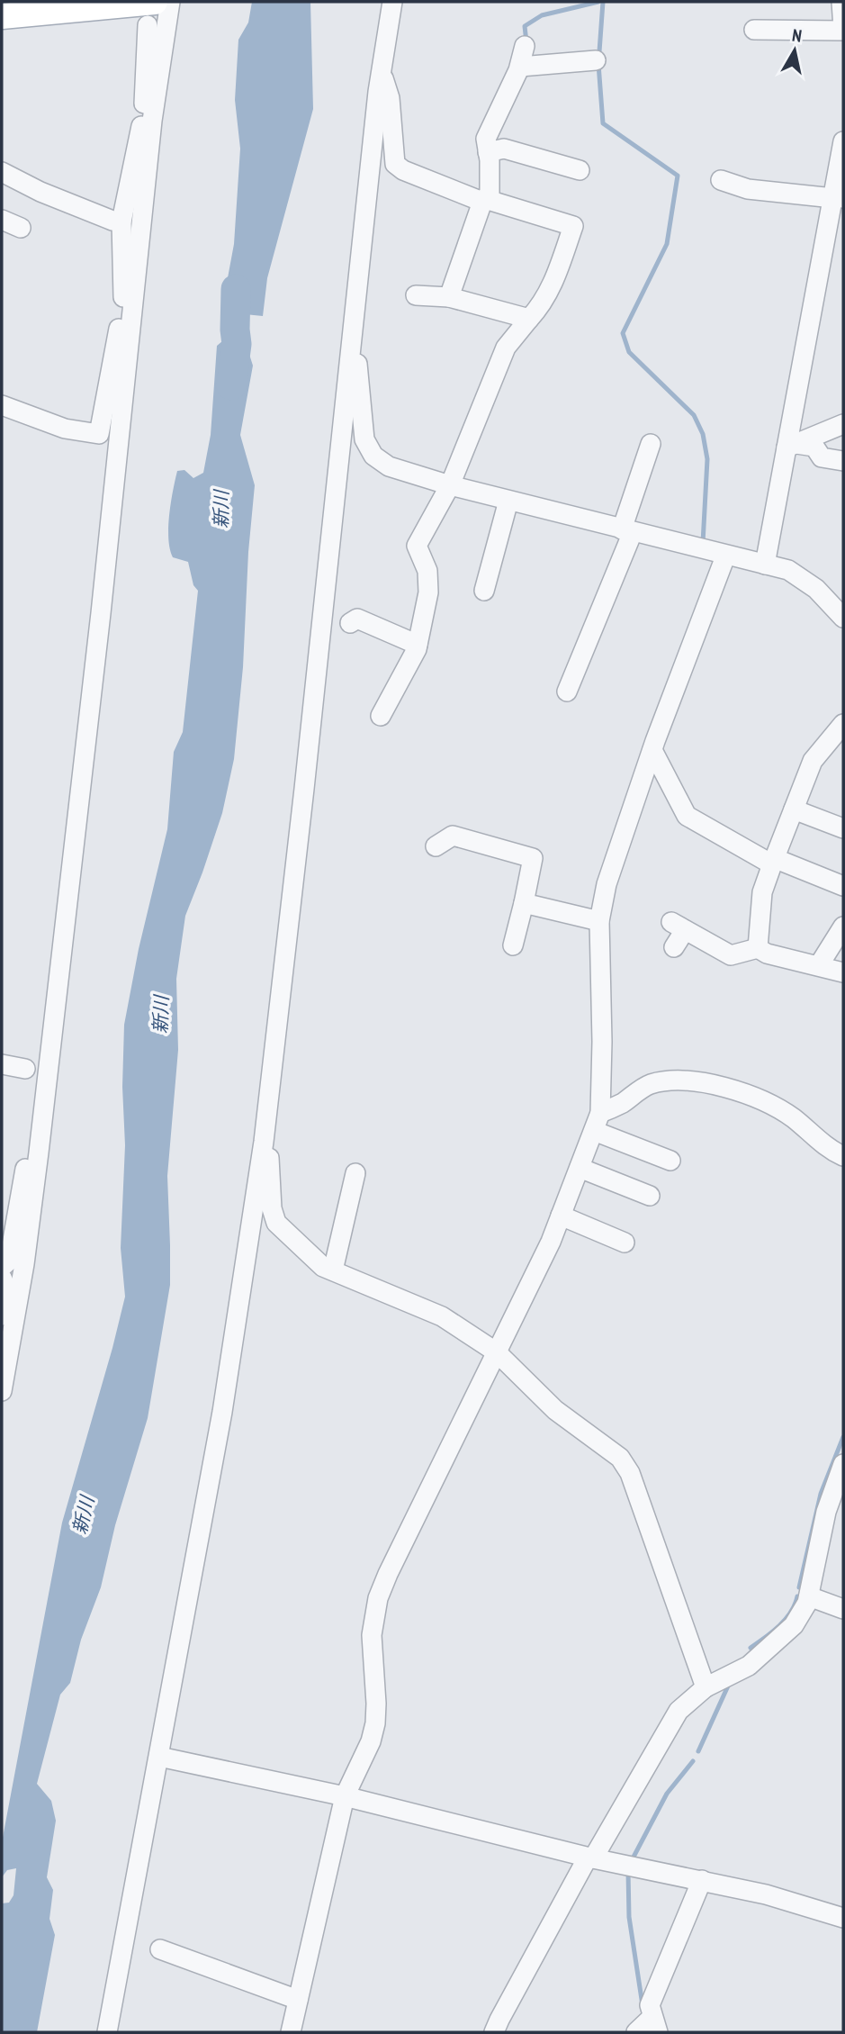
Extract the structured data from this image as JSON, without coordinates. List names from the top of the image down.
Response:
{
  "water": ["新川"],
  "north": "top"
}
